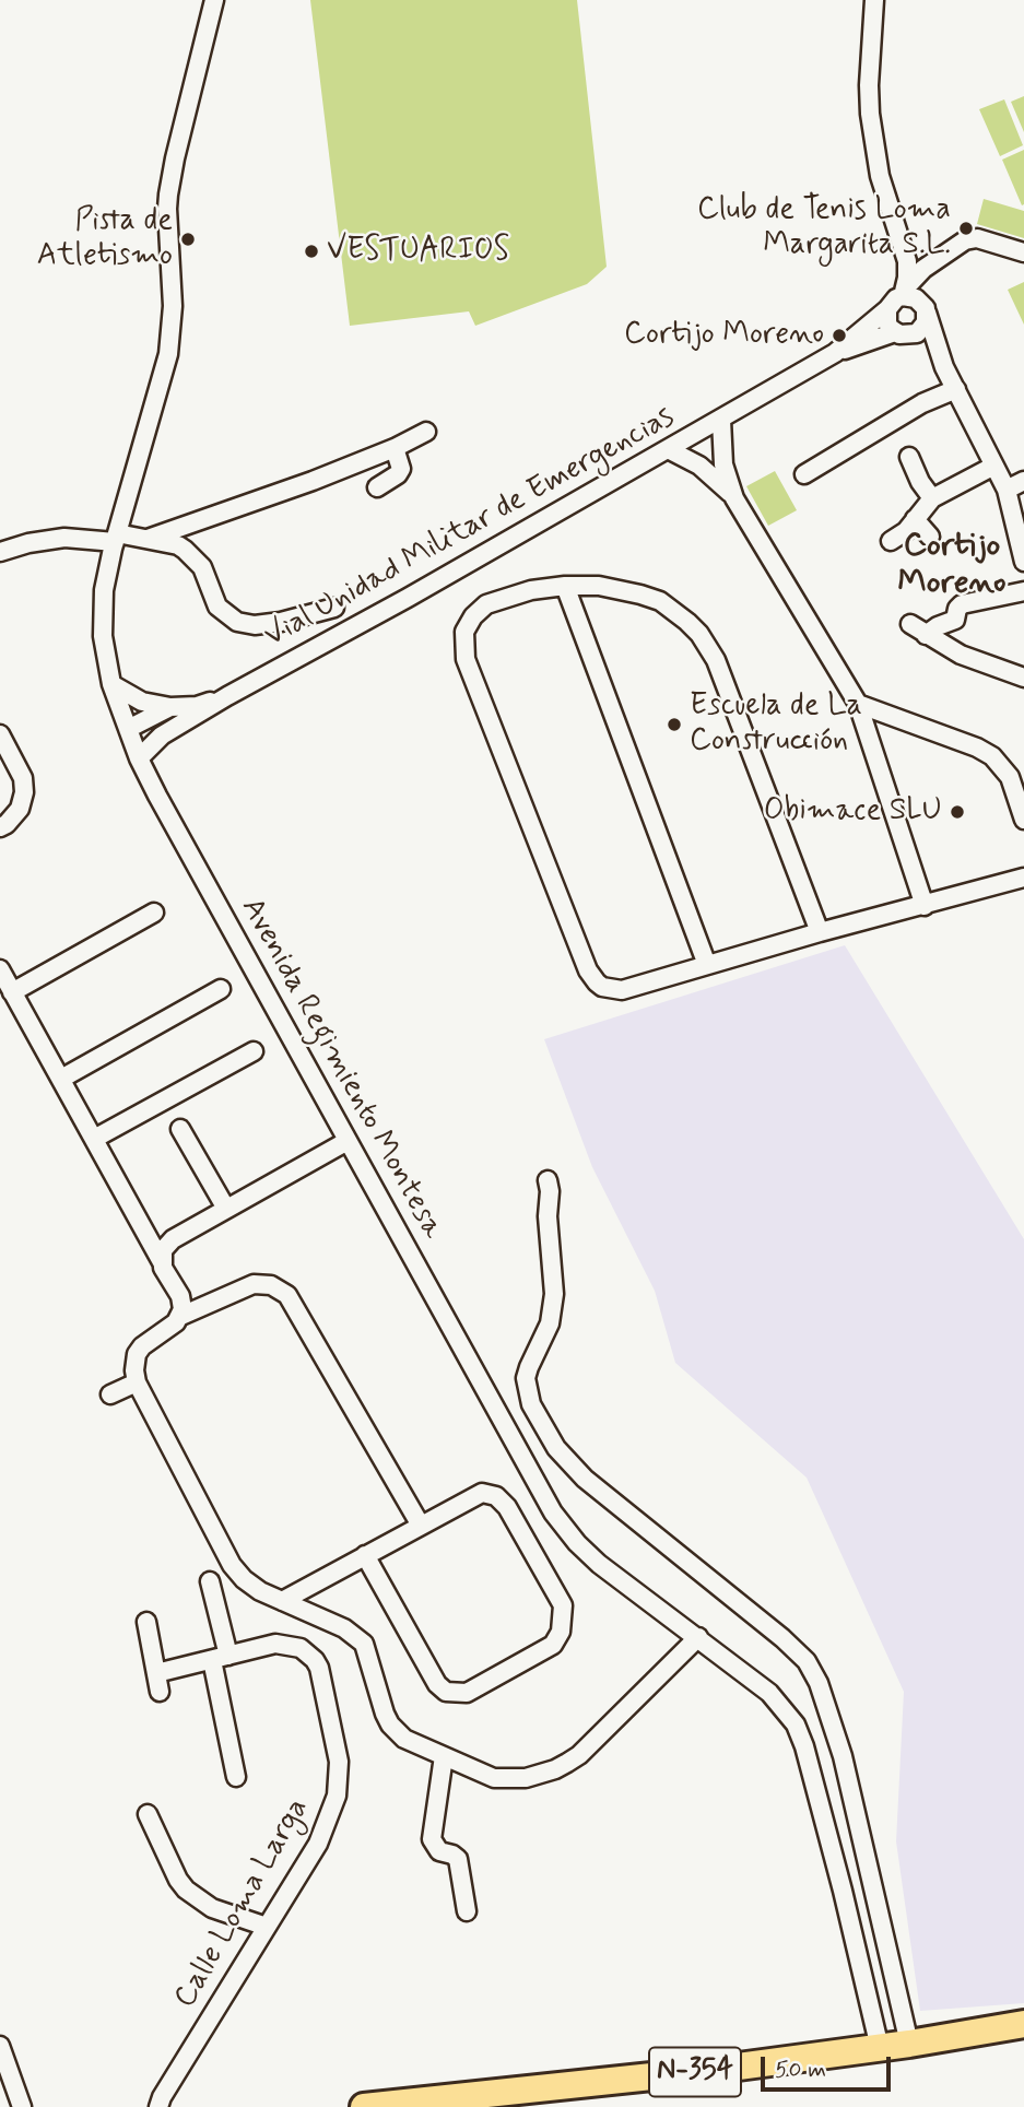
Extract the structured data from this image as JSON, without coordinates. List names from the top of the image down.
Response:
{
  "streets": {
    "highway": ["N-354"],
    "street": ["Vial Unidad Militar de Emergencias", "Avenida Regimiento Montesa", "Calle Loma Larga"]
  },
  "crossings": [
    ["Vial Unidad Militar de Emergencias", "Avenida Regimiento Montesa"],
    ["Avenida Regimiento Montesa", "N-354"]
  ],
  "districts": ["Cortijo Moreno"],
  "places": [
    "Club de Tenis Loma Margarita S.L.",
    "Pista de Atletismo",
    "VESTUARIOS",
    "Cortijo Moreno",
    "Escuela de La Construcción",
    "Obimace SLU"
  ],
  "scale_bar": "50 m"
}
